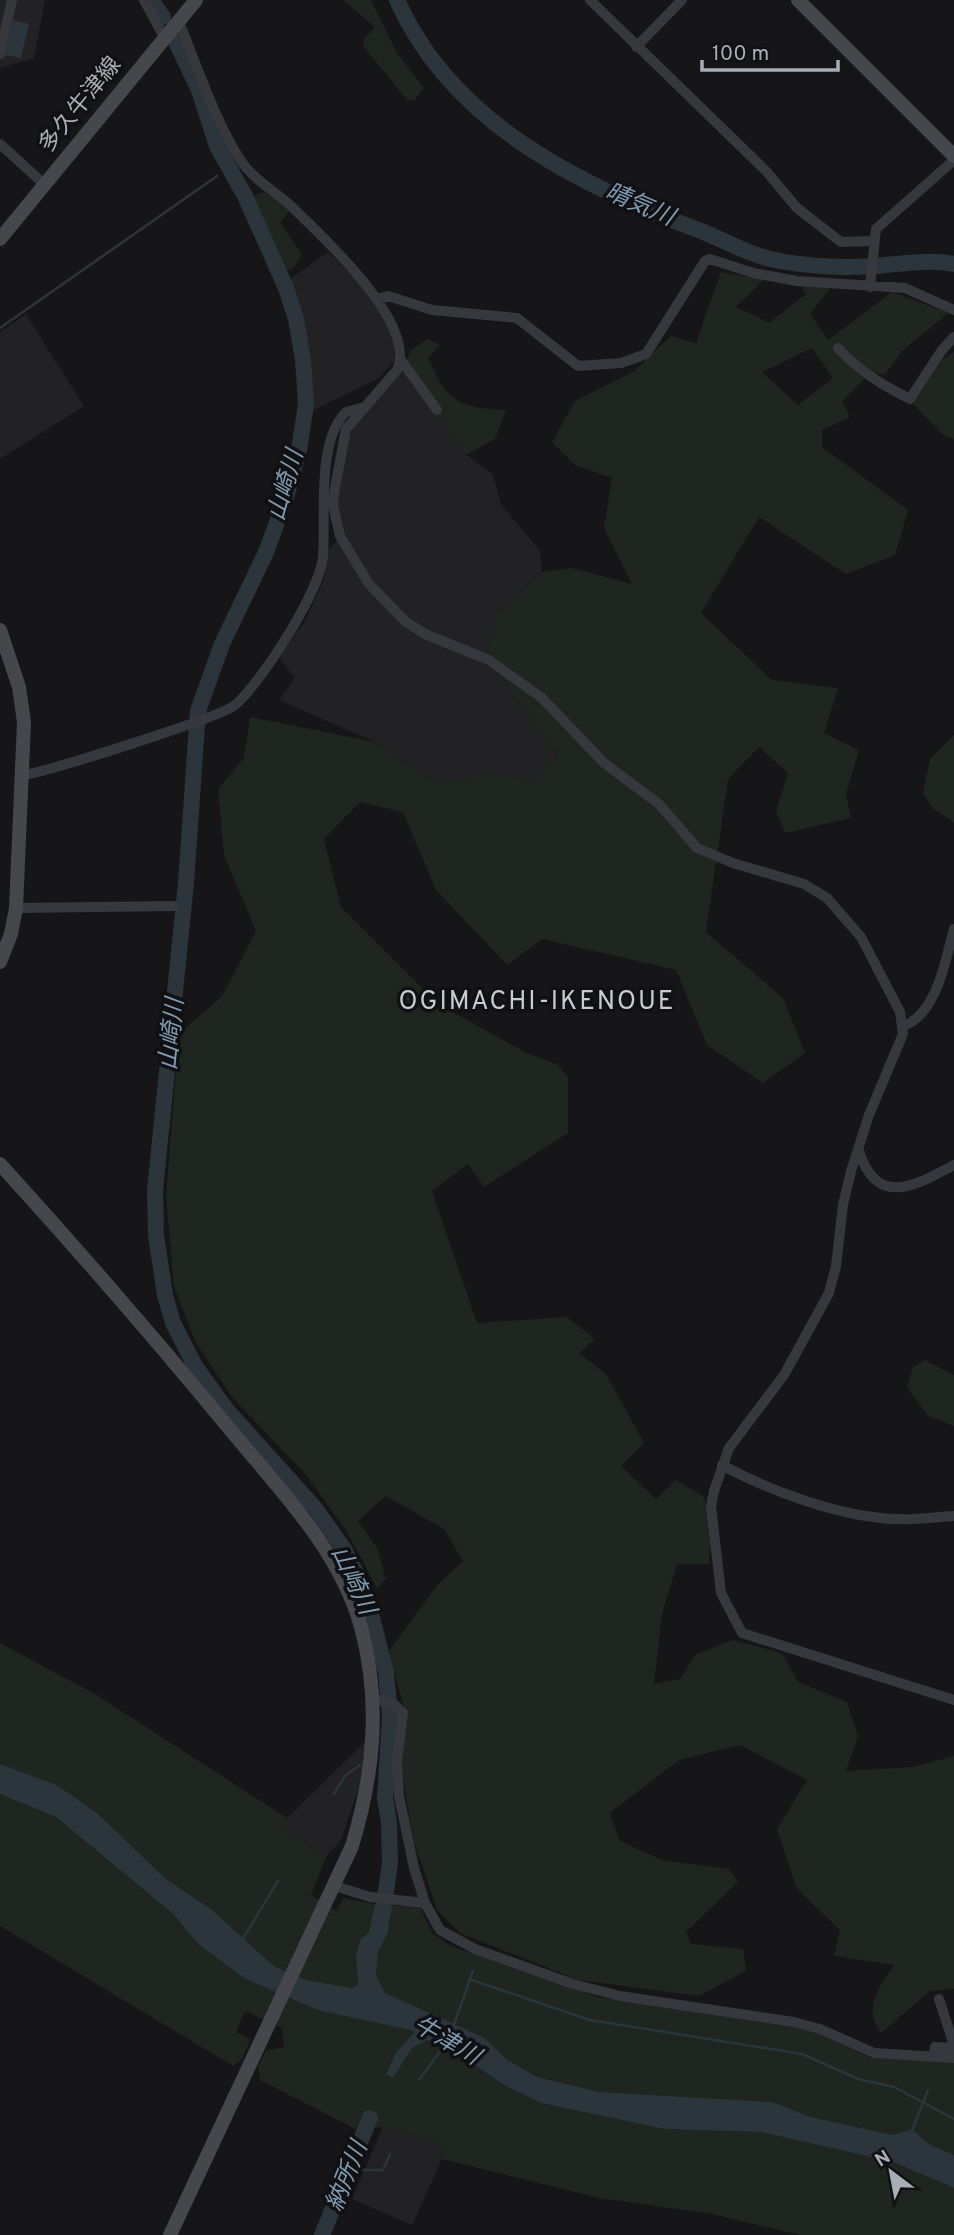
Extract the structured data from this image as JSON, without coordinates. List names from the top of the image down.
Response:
{
  "streets": {
    "street": ["多久牛津線"]
  },
  "districts": ["OGIMACHI-IKENOUE"],
  "water": [
    "晴気川",
    "山崎川",
    "牛津川",
    "納所川"
  ],
  "scale_bar": "100 m",
  "north": "top left"
}
